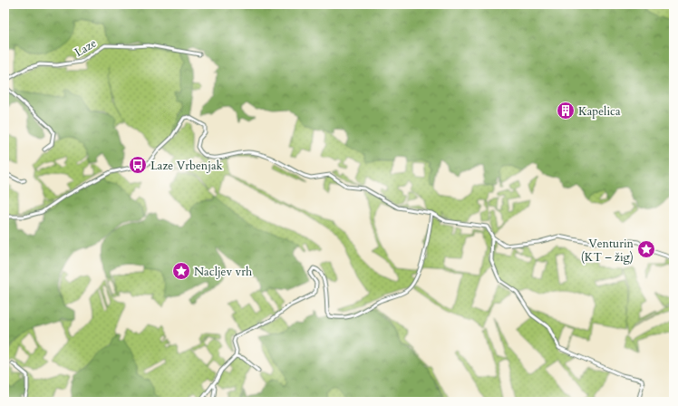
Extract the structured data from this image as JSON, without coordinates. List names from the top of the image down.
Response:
{
  "streets": {
    "street": ["Laze"]
  },
  "places": {
    "building": ["Kapelica"],
    "bus stop": ["Laze Vrbenjak"],
    "place": ["Venturin (KT – žig)", "Nacljev vrh"]
  }
}
